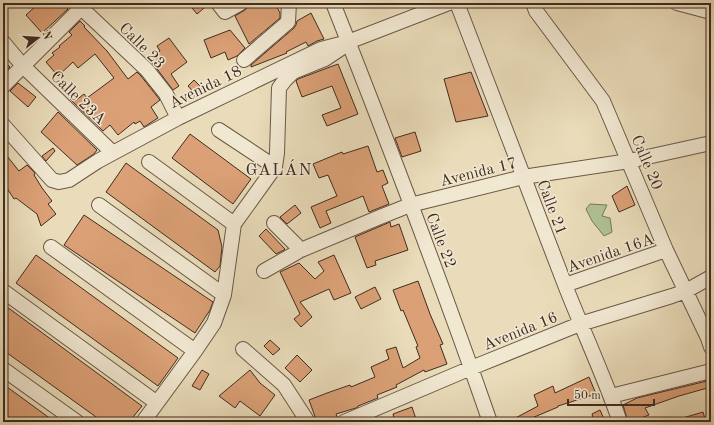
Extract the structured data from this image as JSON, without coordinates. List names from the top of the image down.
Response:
{
  "streets": {
    "street": [
      "Calle 23",
      "Avenida 18",
      "Calle 23A",
      "Calle 20",
      "Avenida 17",
      "Calle 21",
      "Calle 22",
      "Avenida 16A",
      "Avenida 16"
    ]
  },
  "crossings": [
    ["Calle 23", "Avenida 18"],
    ["Avenida 18", "Calle 23A"],
    ["Avenida 18", "Calle 22"],
    ["Calle 20", "Avenida 17"],
    ["Calle 20", "Avenida 16A"],
    ["Calle 20", "Avenida 16"],
    ["Avenida 17", "Calle 21"],
    ["Avenida 17", "Calle 22"],
    ["Calle 21", "Avenida 16A"],
    ["Calle 21", "Avenida 16"],
    ["Calle 22", "Avenida 16"]
  ],
  "districts": ["GALÁN"],
  "scale_bar": "50 m",
  "north": "right"
}
